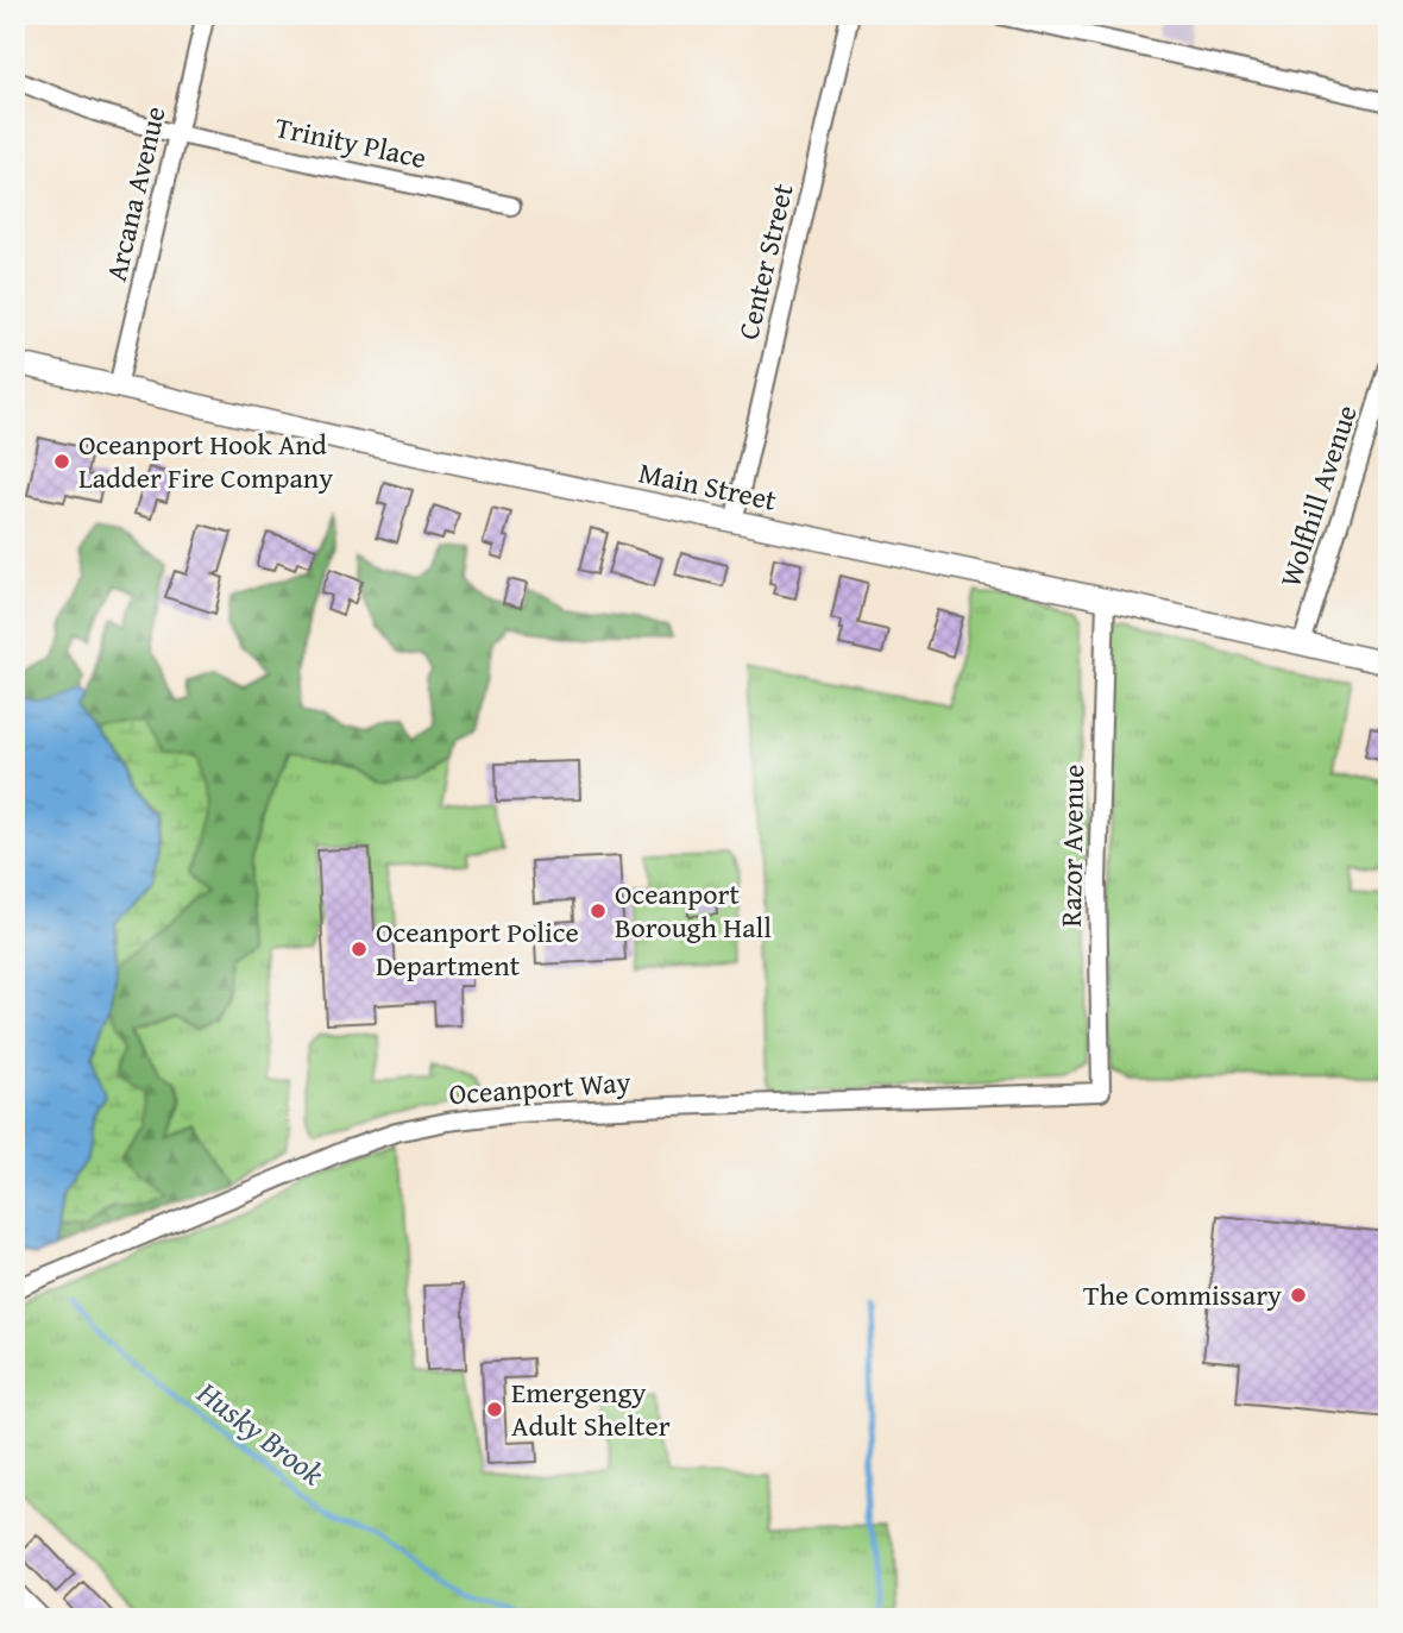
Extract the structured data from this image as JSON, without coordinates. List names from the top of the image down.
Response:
{
  "streets": {
    "street": [
      "Trinity Place",
      "Arcana Avenue",
      "Center Street",
      "Main Street",
      "Wolfhill Avenue",
      "Razor Avenue",
      "Oceanport Way"
    ]
  },
  "crossings": [
    ["Trinity Place", "Arcana Avenue"],
    ["Arcana Avenue", "Main Street"],
    ["Center Street", "Main Street"],
    ["Main Street", "Wolfhill Avenue"],
    ["Main Street", "Razor Avenue"],
    ["Razor Avenue", "Oceanport Way"]
  ],
  "water": ["Husky Brook"],
  "places": [
    "Oceanport Hook And Ladder Fire Company",
    "Oceanport Borough Hall",
    "Oceanport Police Department",
    "The Commissary",
    "Emergengy Adult Shelter"
  ]
}
